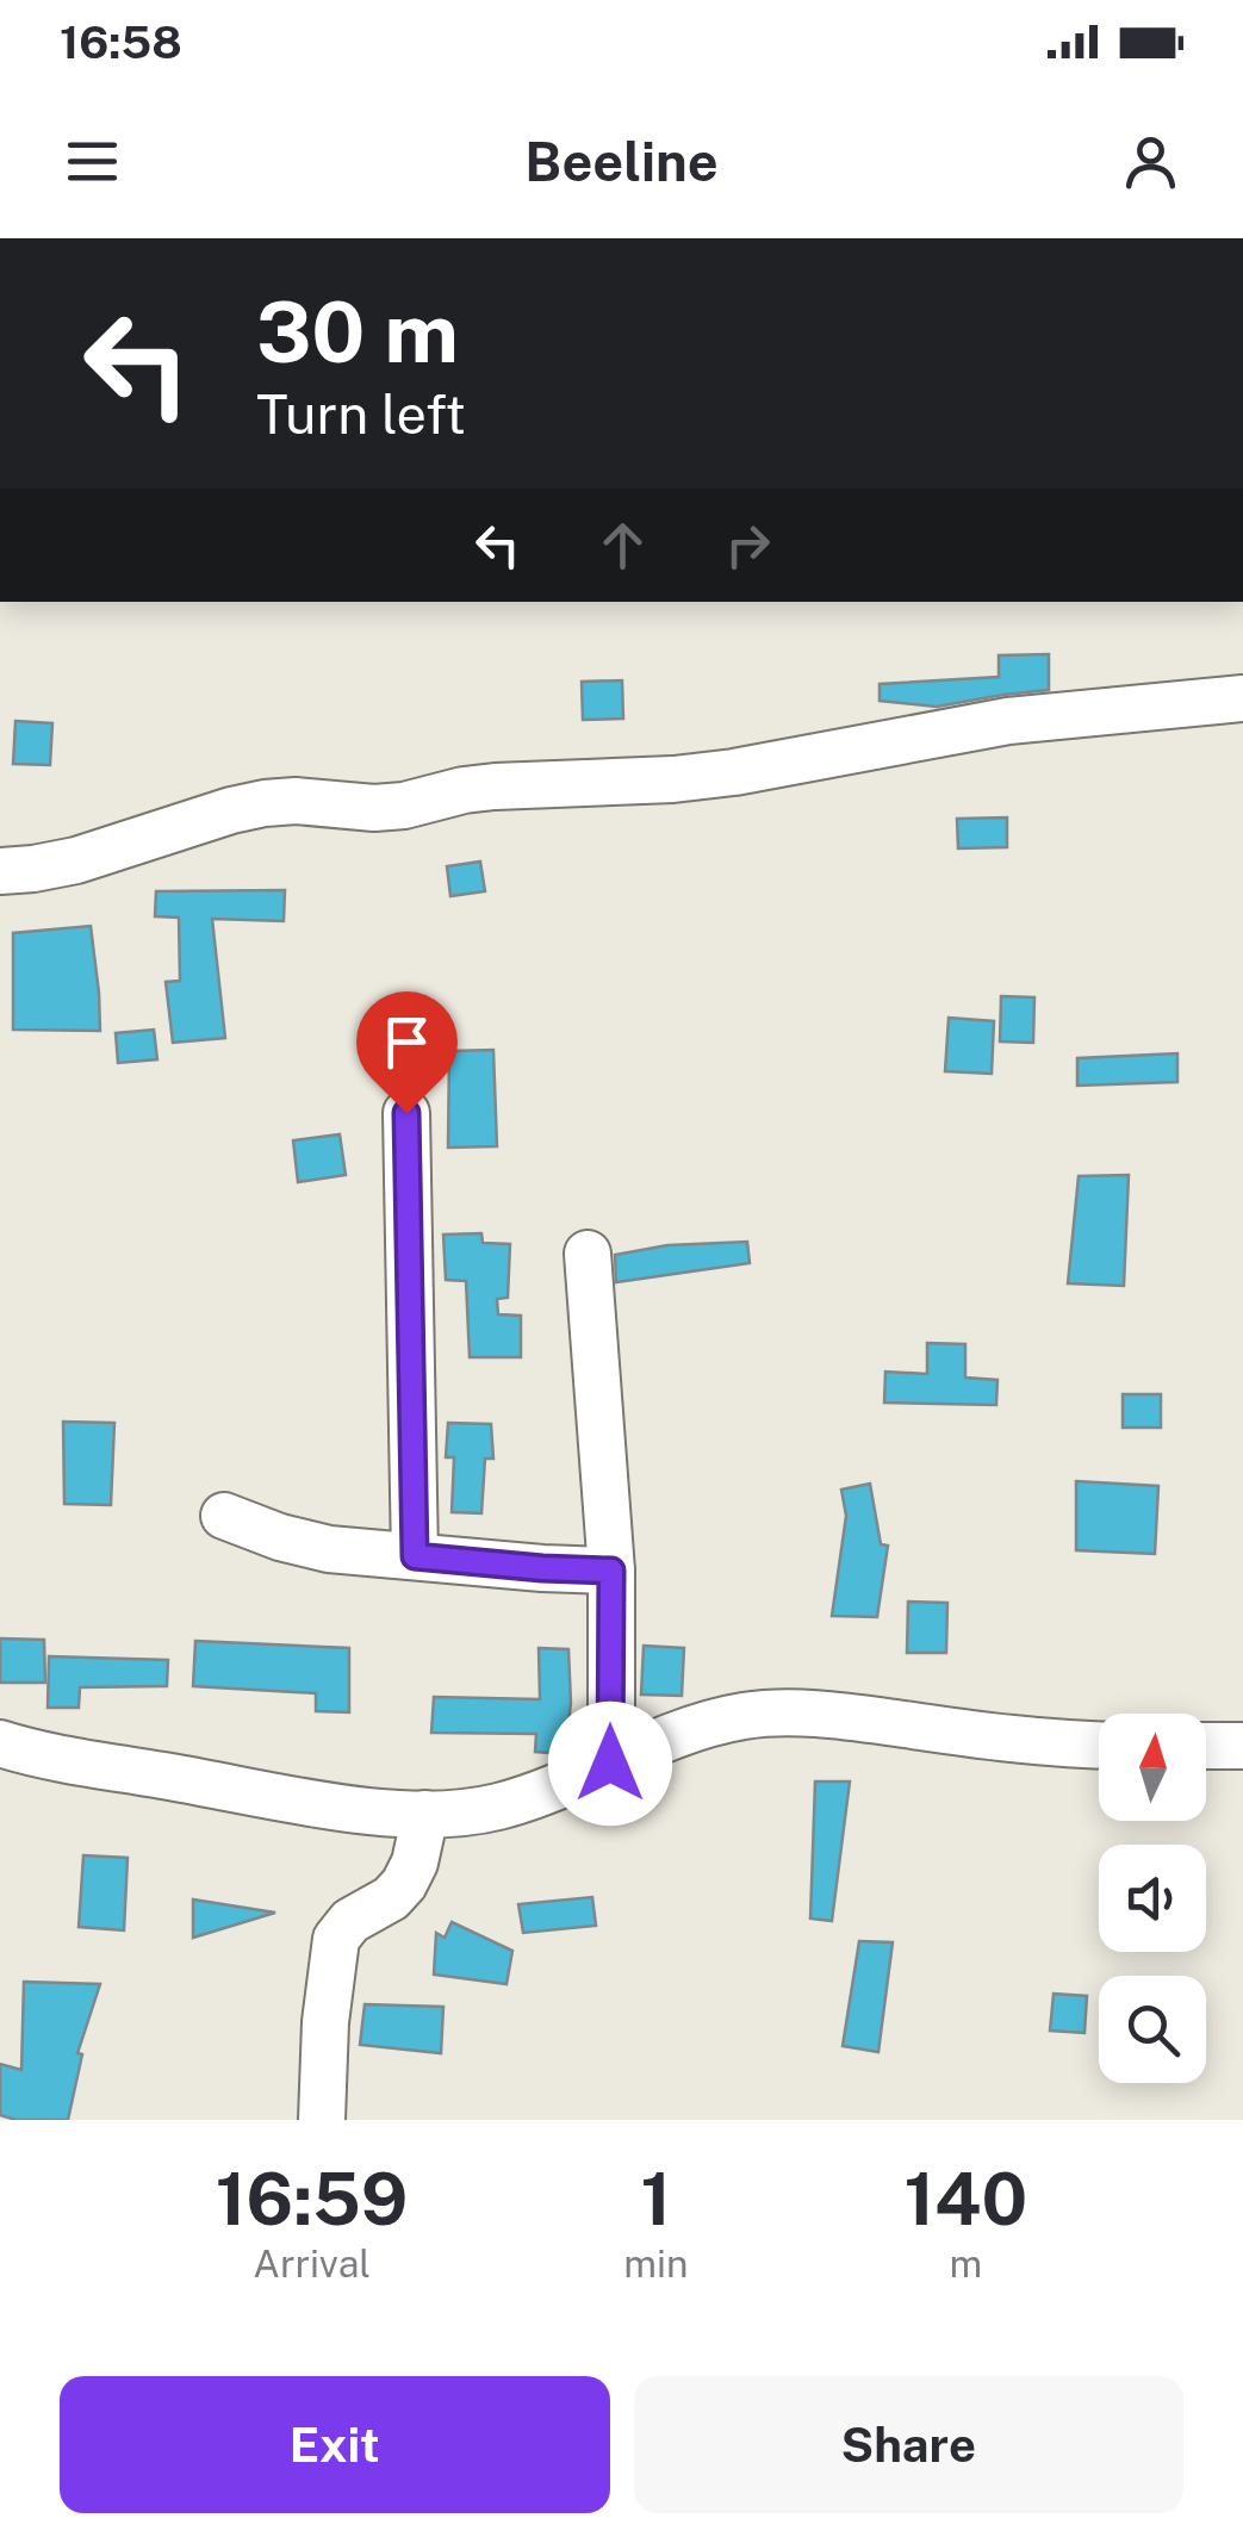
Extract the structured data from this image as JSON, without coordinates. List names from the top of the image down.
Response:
{
  "north": "top",
  "page": {
    "status": "16:58",
    "header": "Beeline",
    "turn": ["30 m", "Turn left"],
    "eta": [
      "16:59",
      "Arrival",
      "1",
      "min",
      "140",
      "m"
    ],
    "buttons": ["Exit", "Share"]
  }
}
